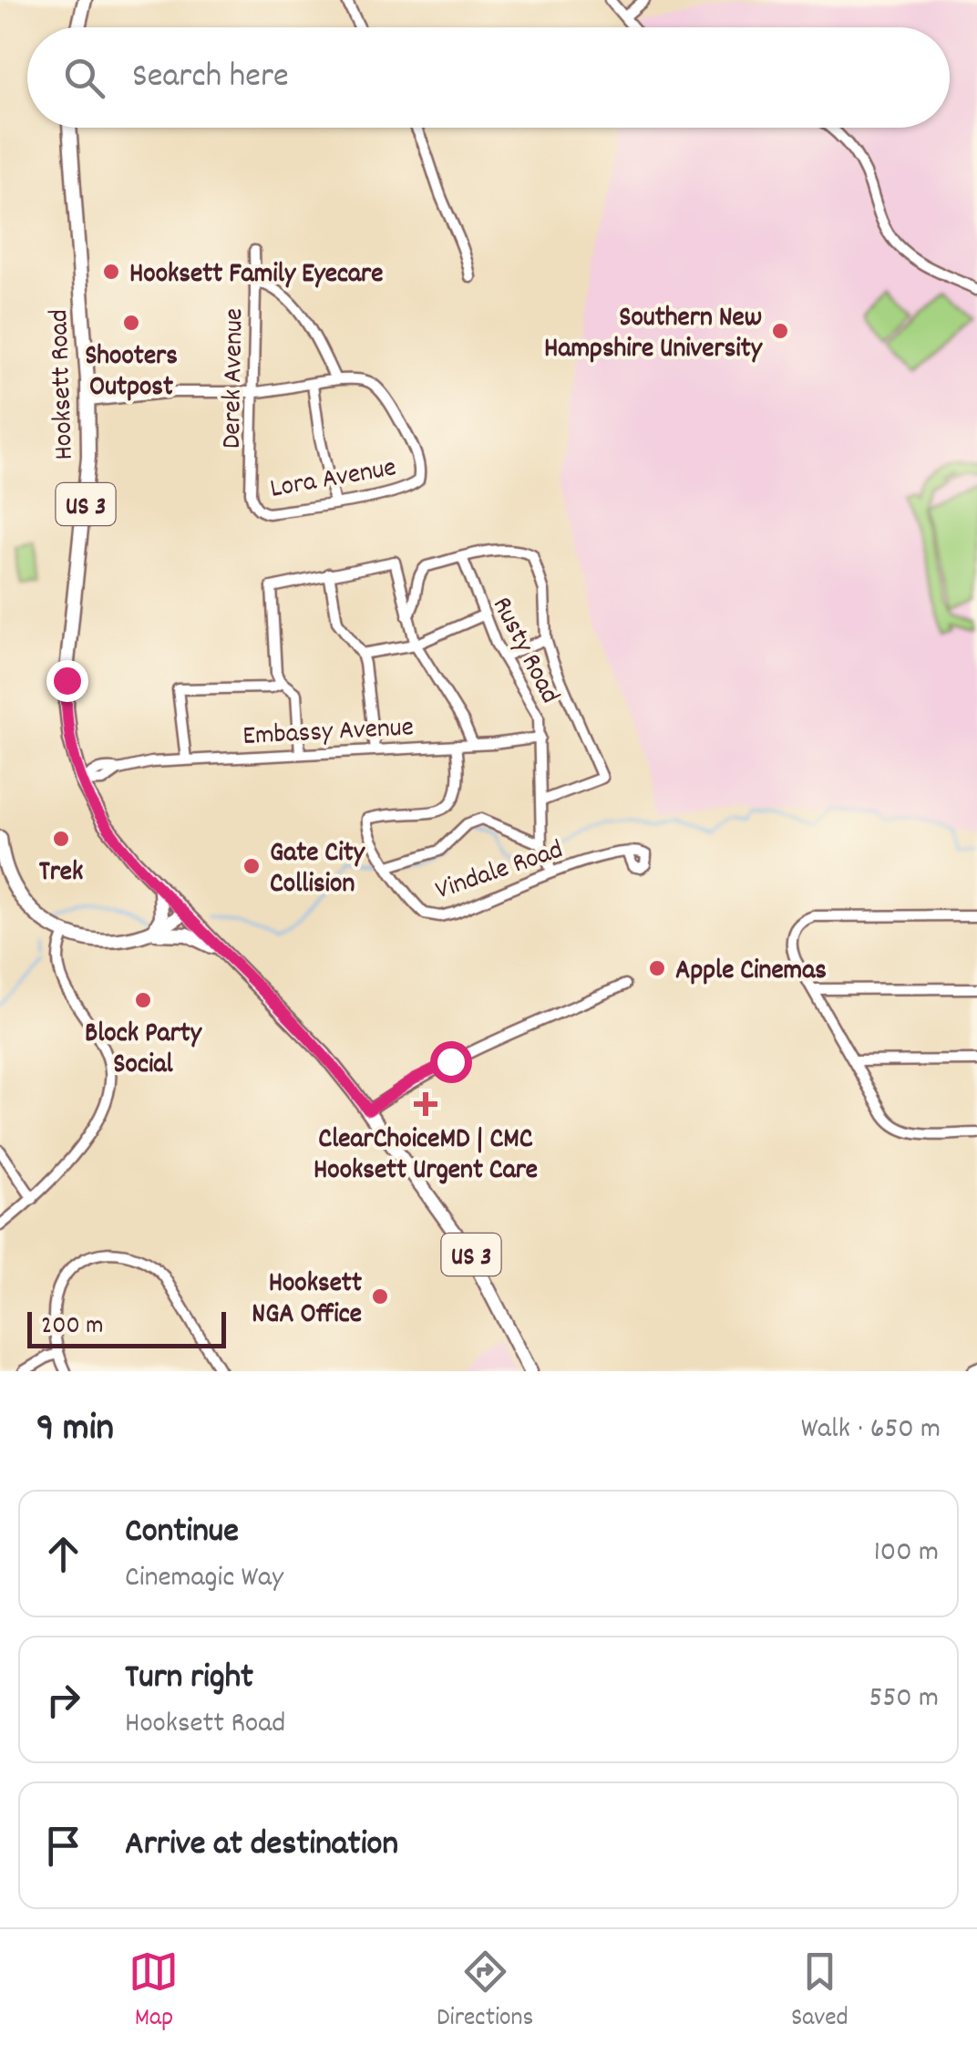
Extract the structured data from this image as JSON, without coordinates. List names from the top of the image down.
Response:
{
  "streets": {
    "main road": ["Hooksett Road", "US 3"],
    "street": [
      "Derek Avenue",
      "Lora Avenue",
      "Rusty Road",
      "Embassy Avenue",
      "Vindale Road"
    ]
  },
  "crossings": [
    ["Derek Avenue", "Lora Avenue"],
    ["Hooksett Road", "Embassy Avenue"],
    ["Rusty Road", "Embassy Avenue"],
    ["Rusty Road", "Vindale Road"],
    ["Embassy Avenue", "Vindale Road"]
  ],
  "places": {
    "other": [
      "Hooksett Family Eyecare",
      "Shooters Outpost",
      "Southern New Hampshire University",
      "Trek",
      "Gate City Collision",
      "Apple Cinemas",
      "Block Party Social",
      "Hooksett NGA Office"
    ],
    "health": ["ClearChoiceMD | CMC Hooksett Urgent Care"]
  },
  "scale_bar": "200 m",
  "page": {
    "search": "Search here",
    "scale": "200 m",
    "heading": ["9 min", "Walk · 650 m"],
    "list": [
      ["Continue", "Cinemagic Way", "100 m"],
      ["Turn right", "Hooksett Road", "550 m"],
      "Arrive at destination"
    ],
    "nav": ["Map", "Directions", "Saved"]
  }
}
